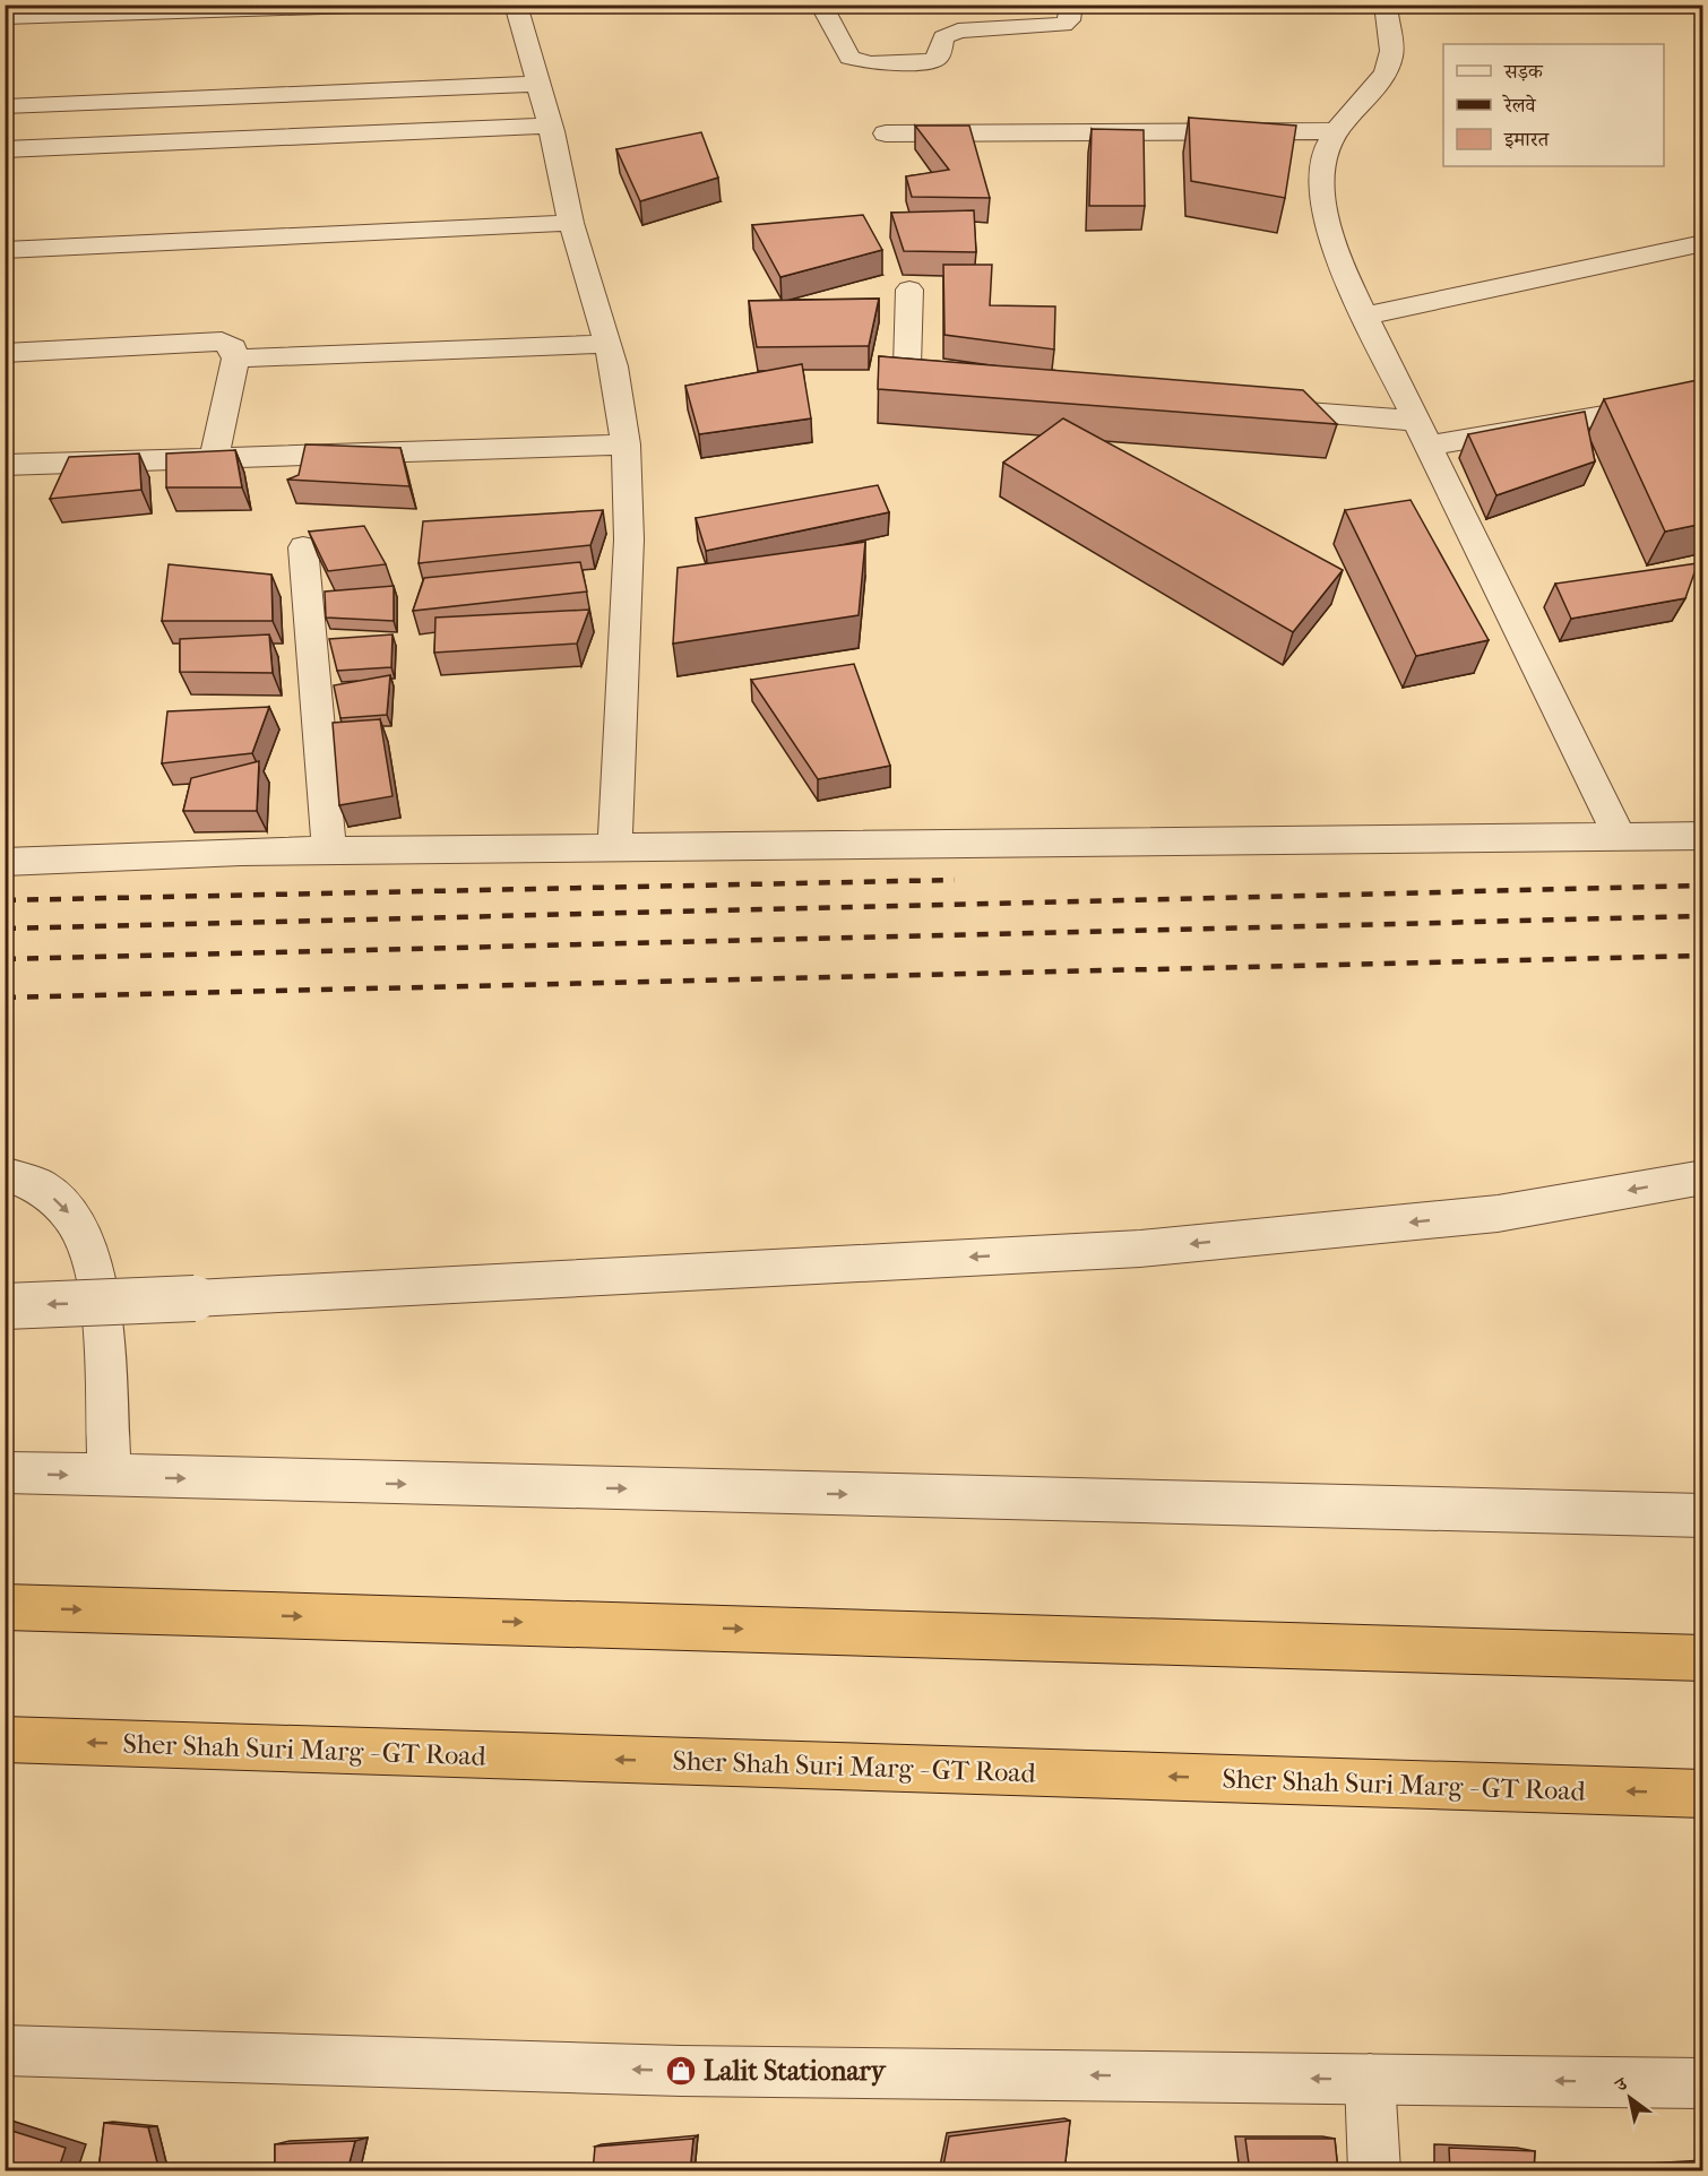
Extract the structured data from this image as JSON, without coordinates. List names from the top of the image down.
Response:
{
  "streets": {
    "highway": ["Sher Shah Suri Marg - GT Road"]
  },
  "places": {
    "shop": ["Lalit Stationary"]
  },
  "legend": ["सड़क", "रेलवे", "इमारत"],
  "north": "top left"
}
